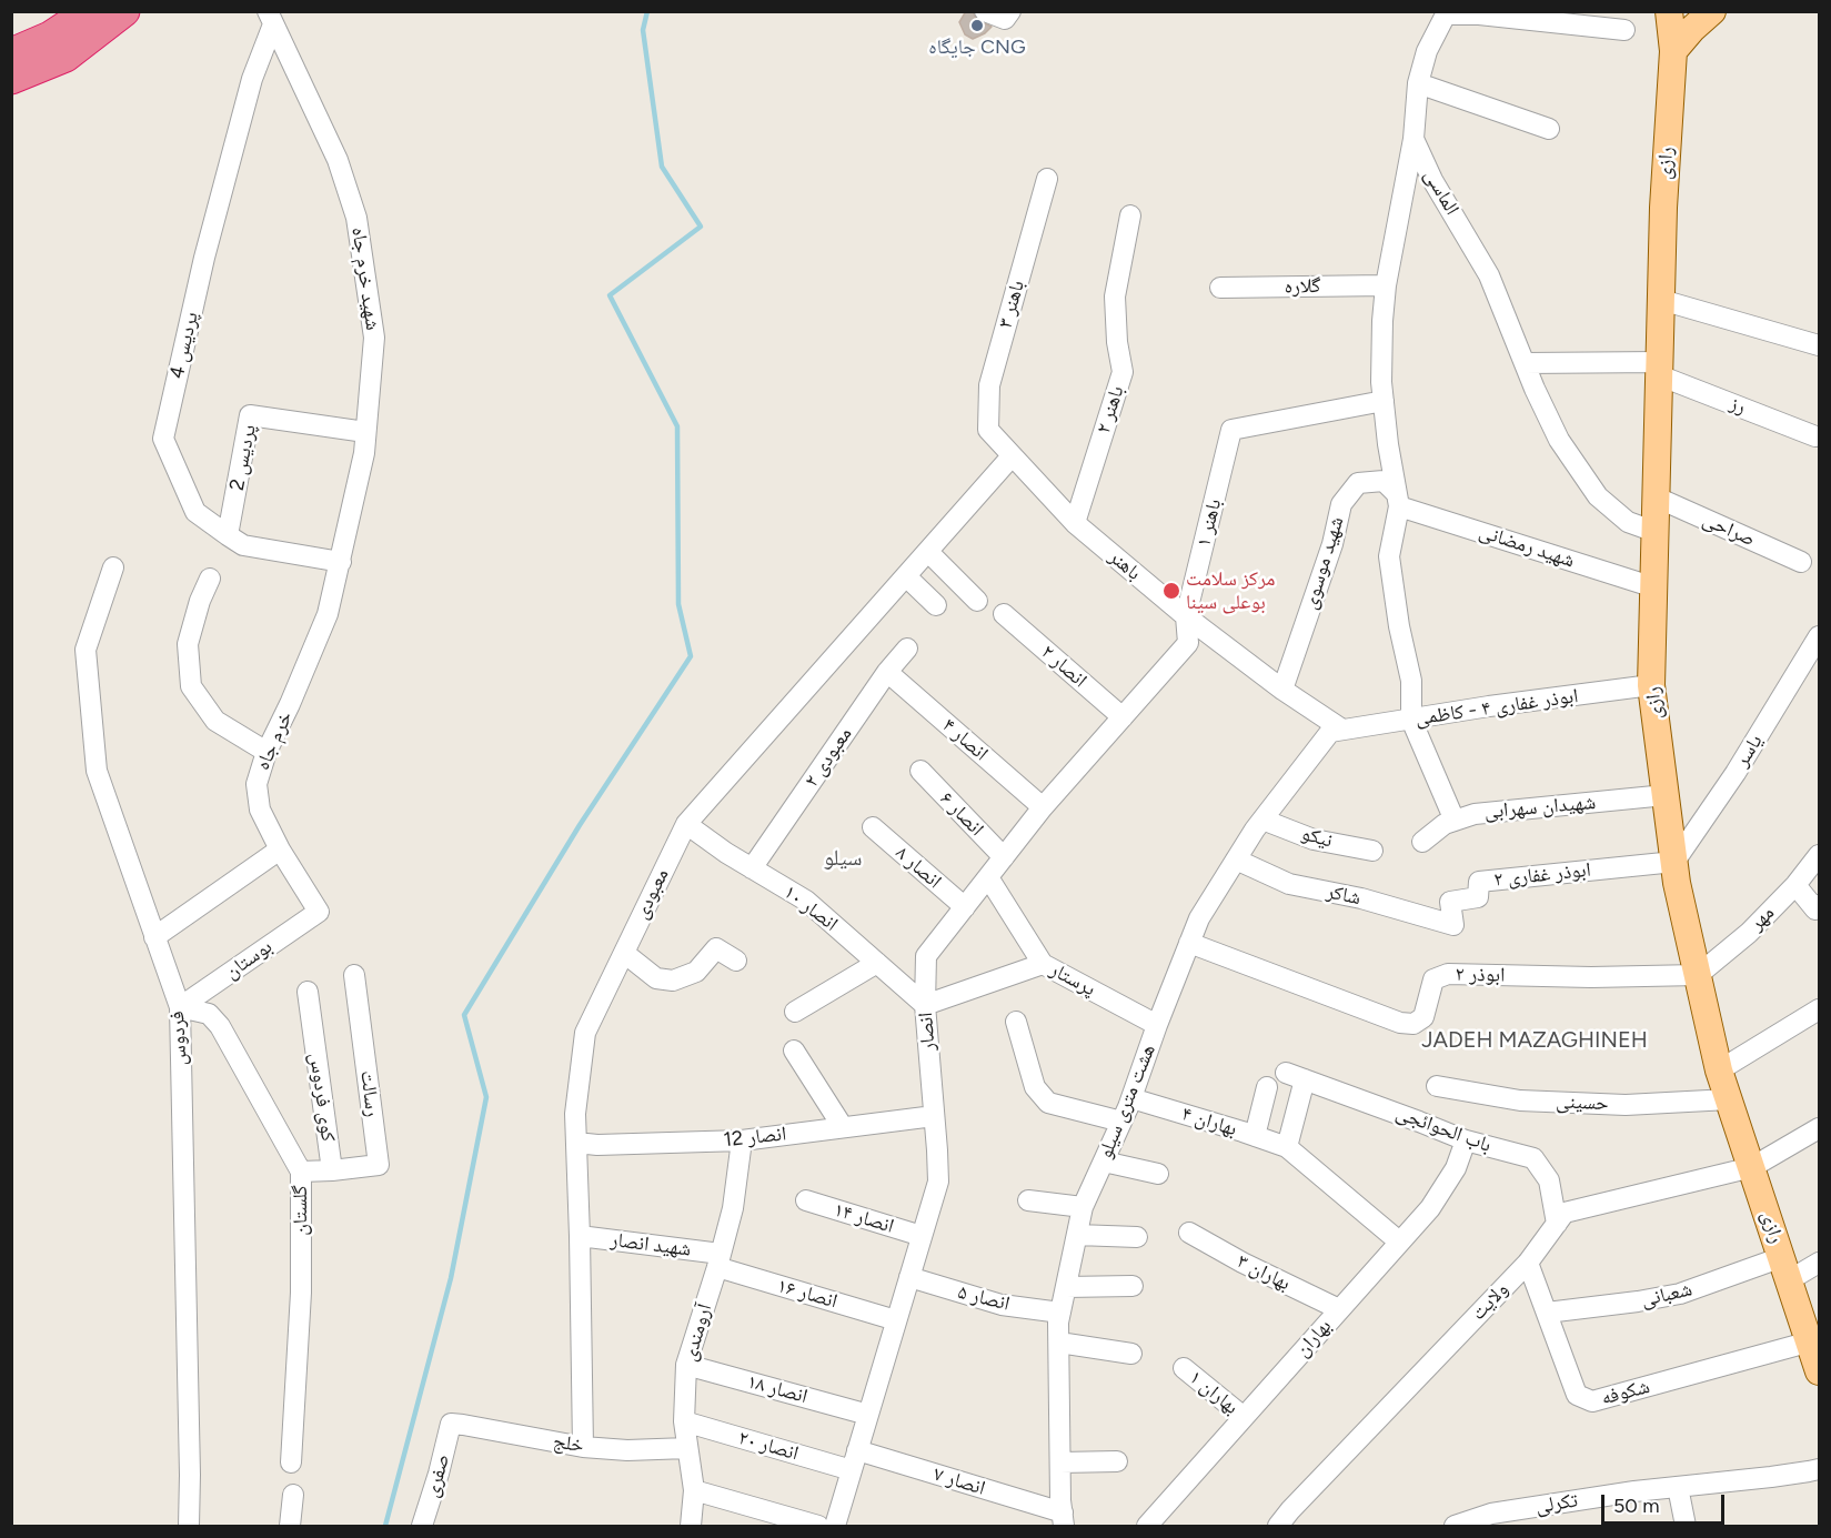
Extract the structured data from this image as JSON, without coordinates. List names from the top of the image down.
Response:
{
  "streets": {
    "main road": ["رازی"],
    "street": [
      "الماسی",
      "شهید خرم جاه",
      "گلاره",
      "باهنر ۳",
      "پردیس 4",
      "رز",
      "باهنر ۲",
      "پردیس 2",
      "باهنر ۱",
      "صراحی",
      "شهید رمضانی",
      "شهید موسوی",
      "باهنر",
      "انصار ۲",
      "ابوذر غفاری ۴ - کاظمی",
      "انصار ۴",
      "خرم جاه",
      "یاسر",
      "معبودی ۲",
      "شهیدان سهرابی",
      "انصار ۶",
      "نیکو",
      "انصار ۸",
      "ابوذر غفاری ۲",
      "معبودی",
      "شاکر",
      "انصار ۱۰",
      "مهر",
      "بوستان",
      "ابوذر ۲",
      "پرستار",
      "انصار",
      "فردوس",
      "رسالت",
      "کوی فردوس",
      "هشت متری سیلو",
      "حسینی",
      "بهاران ۴",
      "باب الحوائجی",
      "انصار 12",
      "گلستان",
      "انصار ۱۴",
      "شهید انصار",
      "بهاران ۳",
      "انصار ۱۶",
      "شعبانی",
      "انصار ۵",
      "ولایت",
      "آرومندی",
      "بهاران",
      "انصار ۱۸",
      "۱ بهاران",
      "شکوفه",
      "خلج",
      "انصار ۲۰",
      "صفری",
      "انصار ۷",
      "تکرلی"
    ]
  },
  "crossings": [
    ["رازی", "الماسی"],
    ["رازی", "رز"],
    ["رازی", "صراحی"],
    ["رازی", "شهید رمضانی"],
    ["رازی", "ابوذر غفاری ۴ - کاظمی"],
    ["رازی", "یاسر"],
    ["رازی", "شهیدان سهرابی"],
    ["رازی", "ابوذر غفاری ۲"],
    ["رازی", "مهر"],
    ["رازی", "ابوذر ۲"],
    ["رازی", "حسینی"],
    ["رازی", "شعبانی"],
    ["رازی", "ولایت"],
    ["رازی", "شکوفه"],
    ["شهید خرم جاه", "پردیس 4"],
    ["شهید خرم جاه", "پردیس 2"],
    ["شهید خرم جاه", "خرم جاه"],
    ["باهنر ۳", "باهنر"],
    ["پردیس 4", "پردیس 2"],
    ["پردیس 4", "خرم جاه"],
    ["باهنر ۲", "باهنر"],
    ["باهنر ۱", "باهنر"],
    ["باهنر ۱", "انصار"],
    ["شهید رمضانی", "شهید موسوی"],
    ["شهید موسوی", "باهنر"],
    ["باهنر", "ابوذر غفاری ۴ - کاظمی"],
    ["باهنر", "معبودی"],
    ["باهنر", "انصار"],
    ["باهنر", "هشت متری سیلو"],
    ["انصار ۲", "انصار"],
    ["ابوذر غفاری ۴ - کاظمی", "هشت متری سیلو"],
    ["انصار ۴", "معبودی ۲"],
    ["انصار ۴", "انصار"],
    ["خرم جاه", "بوستان"],
    ["یاسر", "ابوذر غفاری ۲"],
    ["معبودی ۲", "انصار ۱۰"],
    ["انصار ۶", "انصار"],
    ["نیکو", "هشت متری سیلو"],
    ["انصار ۸", "انصار"],
    ["ابوذر غفاری ۲", "شاکر"],
    ["معبودی", "انصار ۱۰"],
    ["معبودی", "انصار 12"],
    ["معبودی", "شهید انصار"],
    ["معبودی", "خلج"],
    ["شاکر", "هشت متری سیلو"],
    ["انصار ۱۰", "انصار"],
    ["مهر", "ابوذر ۲"],
    ["بوستان", "فردوس"],
    ["بوستان", "گلستان"],
    ["ابوذر ۲", "هشت متری سیلو"],
    ["پرستار", "انصار"],
    ["پرستار", "هشت متری سیلو"],
    ["انصار", "انصار 12"],
    ["انصار", "انصار ۱۴"],
    ["انصار", "انصار ۱۶"],
    ["انصار", "انصار ۵"],
    ["انصار", "انصار ۱۸"],
    ["انصار", "انصار ۲۰"],
    ["انصار", "انصار ۷"],
    ["فردوس", "گلستان"],
    ["رسالت", "کوی فردوس"],
    ["کوی فردوس", "گلستان"],
    ["هشت متری سیلو", "بهاران ۴"],
    ["هشت متری سیلو", "انصار ۵"],
    ["هشت متری سیلو", "انصار ۷"],
    ["بهاران ۴", "باب الحوائجی"],
    ["بهاران ۴", "بهاران"],
    ["باب الحوائجی", "ولایت"],
    ["باب الحوائجی", "بهاران"],
    ["انصار 12", "آرومندی"],
    ["شهید انصار", "انصار ۱۶"],
    ["شهید انصار", "آرومندی"],
    ["بهاران ۳", "بهاران"],
    ["انصار ۱۶", "آرومندی"],
    ["شعبانی", "شکوفه"],
    ["ولایت", "شکوفه"],
    ["آرومندی", "انصار ۱۸"],
    ["آرومندی", "خلج"],
    ["آرومندی", "انصار ۲۰"],
    ["بهاران", "۱ بهاران"],
    ["خلج", "صفری"],
    ["انصار ۲۰", "انصار ۷"]
  ],
  "districts": ["سیلو", "JADEH MAZAGHINEH"],
  "places": ["جایگاه CNG", "مرکز سلامت بوعلی سینا"],
  "scale_bar": "50 m"
}
